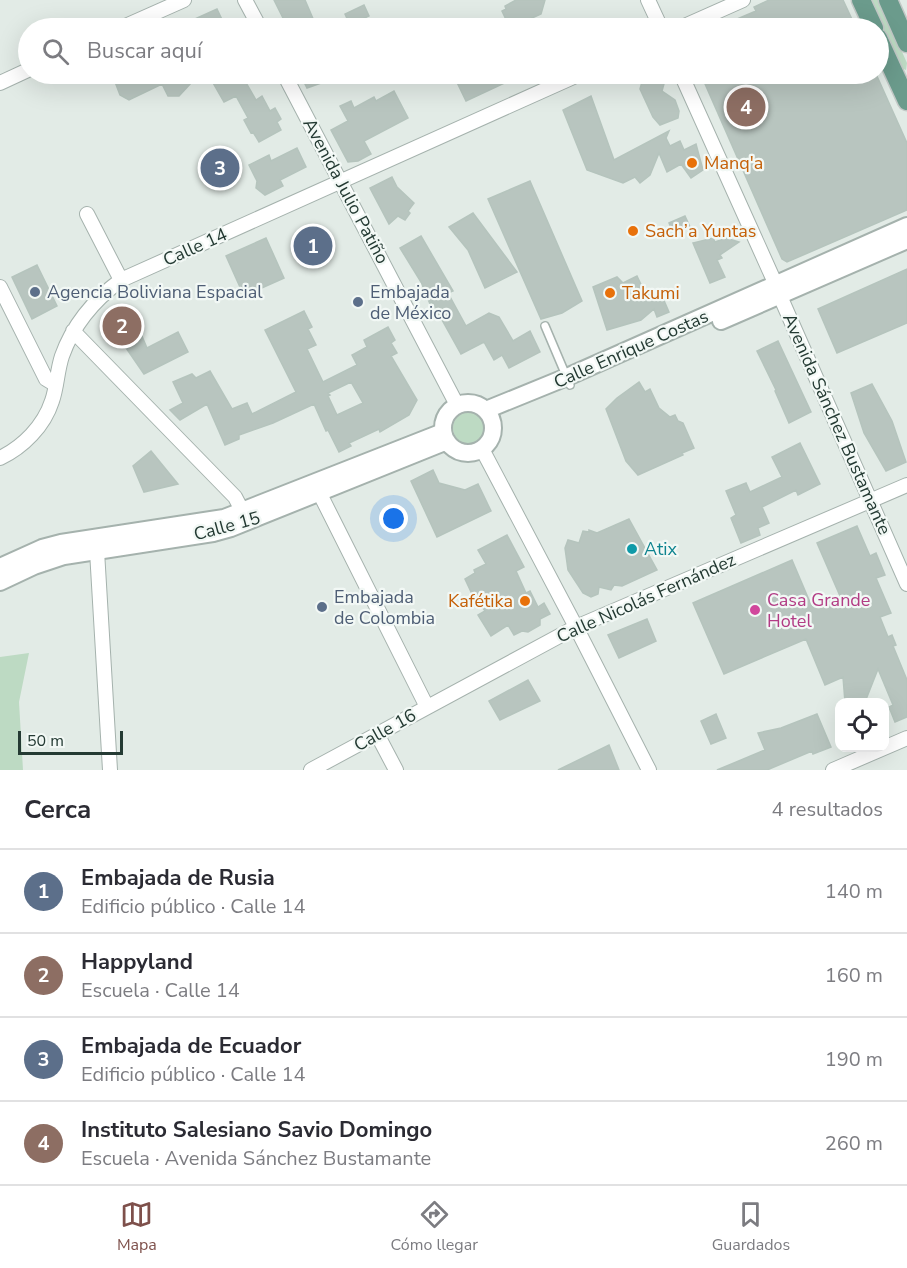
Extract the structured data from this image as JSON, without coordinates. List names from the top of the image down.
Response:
{
  "streets": {
    "street": [
      "Avenida Julio Patiño",
      "Calle 14",
      "Calle Enrique Costas",
      "Avenida Sánchez Bustamante",
      "Calle 15",
      "Calle Nicolás Fernández",
      "Calle 16"
    ]
  },
  "crossings": [
    ["Avenida Julio Patiño", "Calle 14"],
    ["Avenida Julio Patiño", "Calle Enrique Costas"],
    ["Avenida Julio Patiño", "Calle 15"],
    ["Calle Enrique Costas", "Avenida Sánchez Bustamante"],
    ["Calle Enrique Costas", "Calle 15"],
    ["Avenida Sánchez Bustamante", "Calle Nicolás Fernández"],
    ["Calle Nicolás Fernández", "Calle 16"]
  ],
  "places": [
    "Manq'a",
    "Sach’a Yuntas",
    "Agencia Boliviana Espacial",
    "Takumi",
    "Embajada de México",
    "Atix",
    "Kafétika",
    "Embajada de Colombia",
    "Casa Grande Hotel"
  ],
  "scale_bar": "50 m",
  "page": {
    "search": "Buscar aquí",
    "pins": [
      "4",
      "3",
      "1",
      "2"
    ],
    "scale": "50 m",
    "heading": ["Cerca", "4 resultados"],
    "list": [
      {
        "mark": "1",
        "name": "Embajada de Rusia",
        "note": "Edificio público · Calle 14",
        "value": "140 m"
      },
      {
        "mark": "2",
        "name": "Happyland",
        "note": "Escuela · Calle 14",
        "value": "160 m"
      },
      {
        "mark": "3",
        "name": "Embajada de Ecuador",
        "note": "Edificio público · Calle 14",
        "value": "190 m"
      },
      {
        "mark": "4",
        "name": "Instituto Salesiano Savio Domingo",
        "note": "Escuela · Avenida Sánchez Bustamante",
        "value": "260 m"
      }
    ],
    "nav": ["Mapa", "Cómo llegar", "Guardados"]
  }
}
